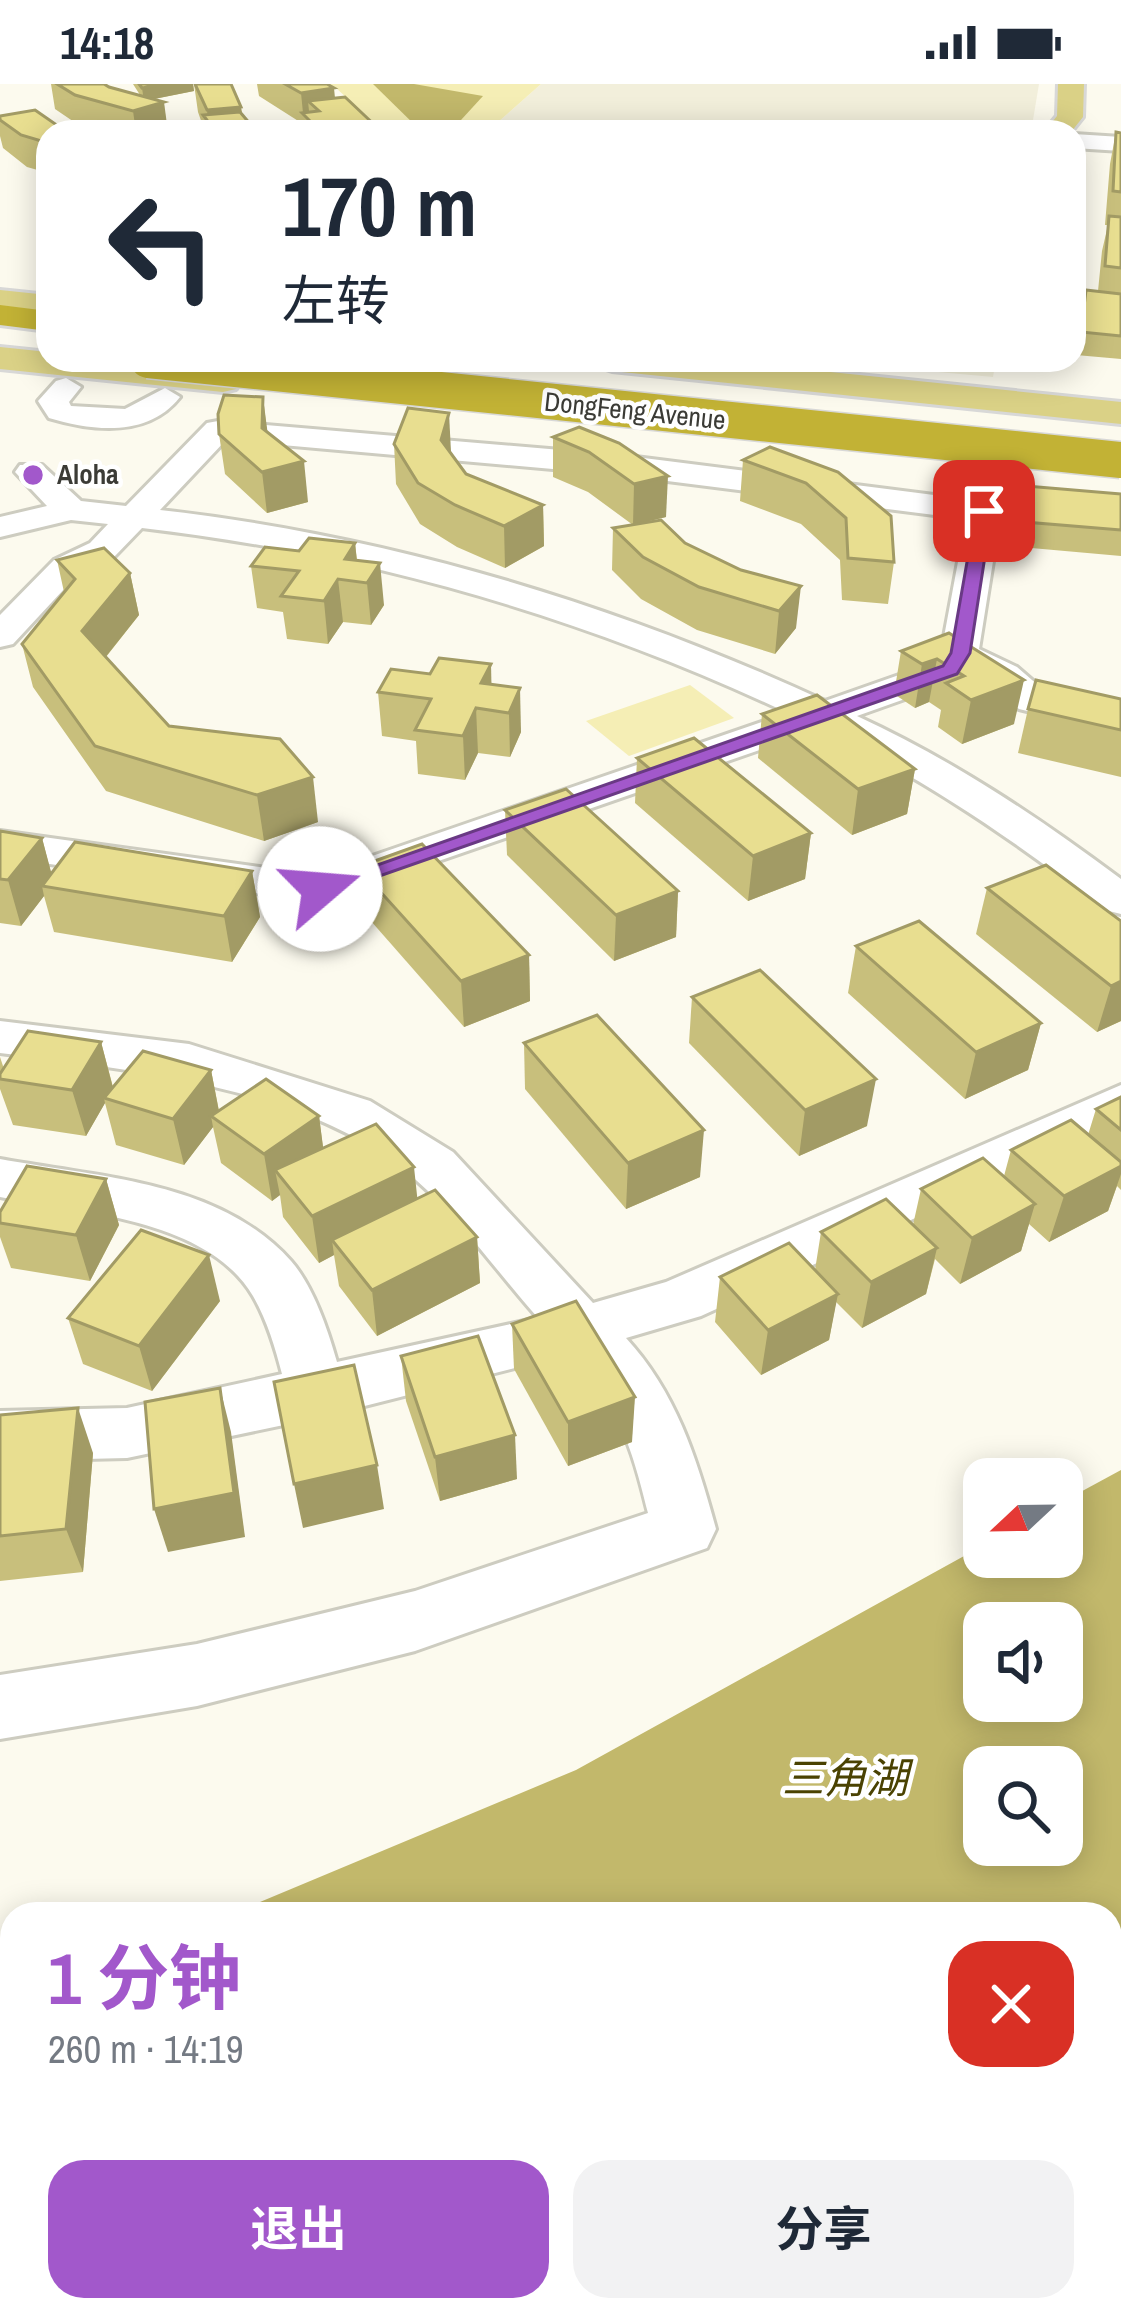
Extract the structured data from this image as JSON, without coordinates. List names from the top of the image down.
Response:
{
  "streets": {
    "highway": ["DongFeng Avenue"]
  },
  "water": ["三角湖"],
  "places": ["Aloha"],
  "north": "left",
  "page": {
    "status": "14:18",
    "turn": ["170 m", "左转"],
    "heading": ["1 分钟", "260 m · 14:19"],
    "buttons": ["退出", "分享"]
  }
}
